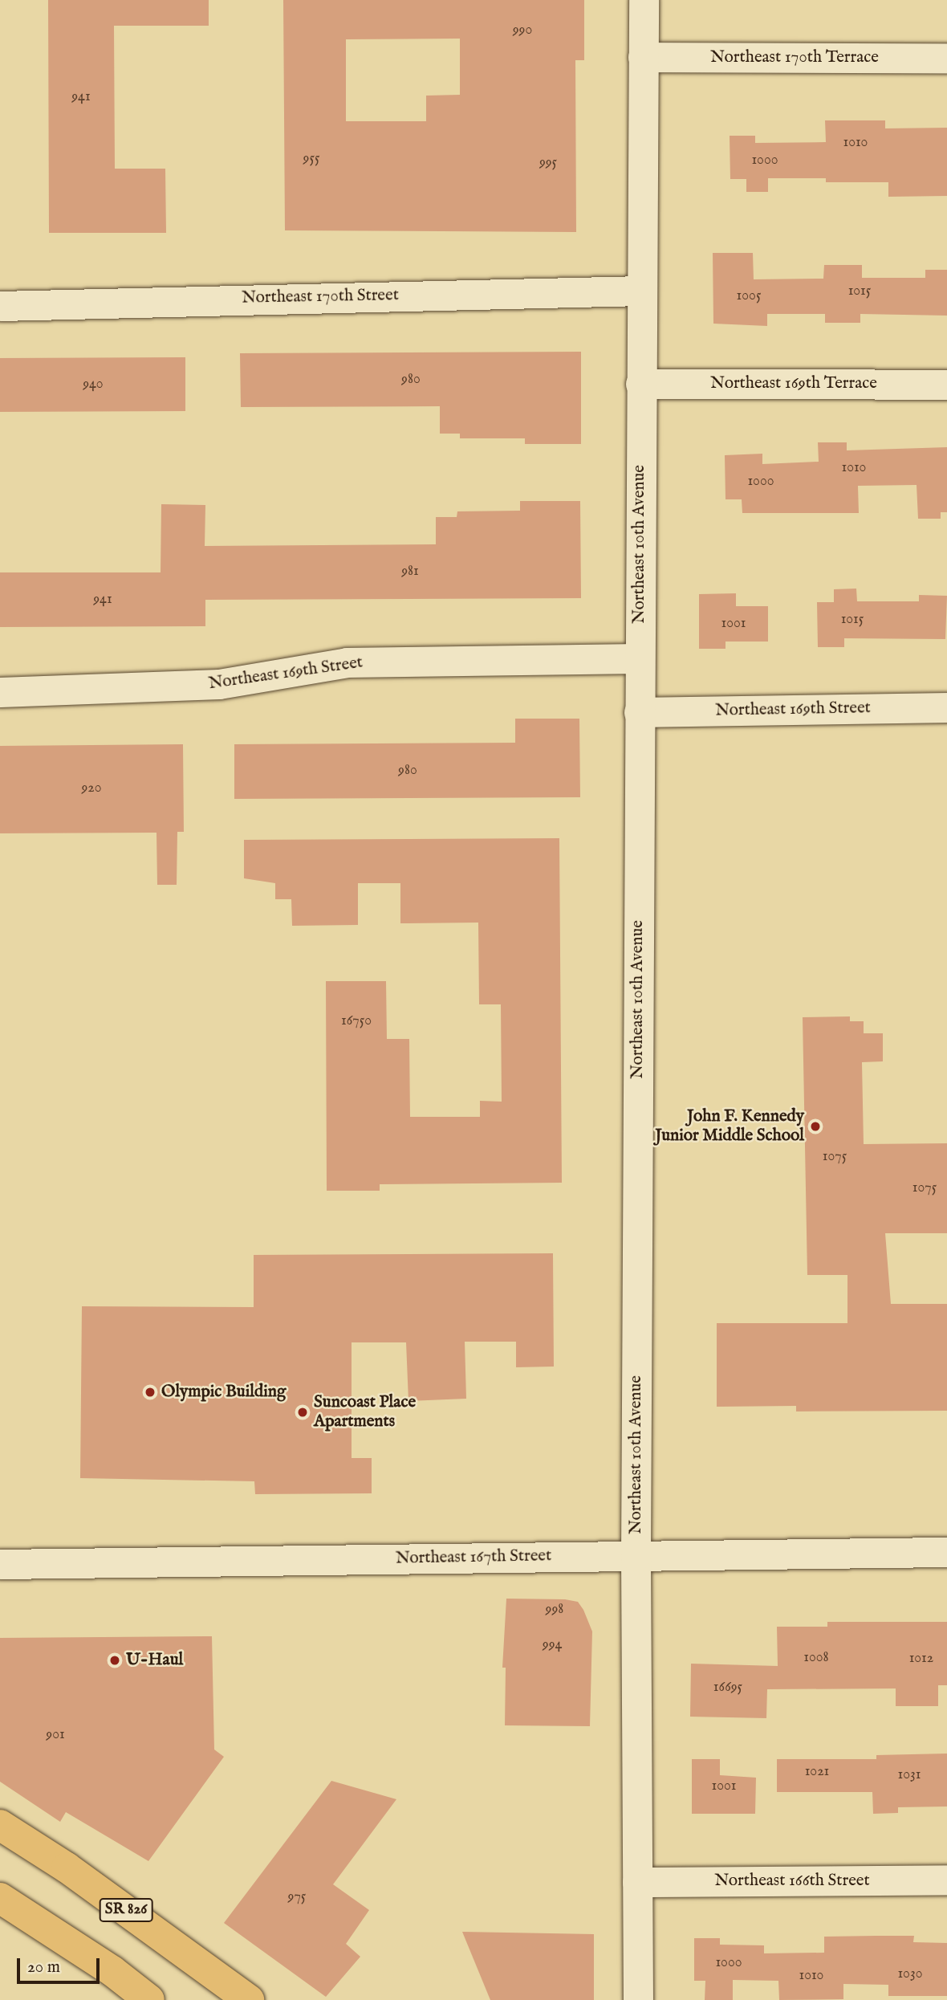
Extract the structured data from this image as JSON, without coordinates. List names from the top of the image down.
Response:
{
  "streets": {
    "main road": ["SR 826"],
    "street": [
      "Northeast 170th Terrace",
      "Northeast 170th Street",
      "Northeast 169th Terrace",
      "Northeast 10th Avenue",
      "Northeast 169th Street",
      "Northeast 167th Street",
      "Northeast 166th Street"
    ]
  },
  "crossings": [
    ["Northeast 170th Terrace", "Northeast 10th Avenue"],
    ["Northeast 170th Street", "Northeast 10th Avenue"],
    ["Northeast 169th Terrace", "Northeast 10th Avenue"],
    ["Northeast 10th Avenue", "Northeast 169th Street"],
    ["Northeast 10th Avenue", "Northeast 167th Street"],
    ["Northeast 10th Avenue", "Northeast 166th Street"]
  ],
  "places": [
    "John F. Kennedy Junior Middle School",
    "Olympic Building",
    "Suncoast Place Apartments",
    "U-Haul"
  ],
  "house_numbers": [
    "990",
    "941",
    "1010",
    "955",
    "1000",
    "995",
    "1015",
    "1005",
    "980",
    "940",
    "1010",
    "1000",
    "981",
    "941",
    "1015",
    "1001",
    "980",
    "920",
    "16750",
    "1075",
    "1075",
    "998",
    "994",
    "1008",
    "1012",
    "16695",
    "901",
    "1021",
    "1031",
    "1001",
    "975",
    "1000",
    "1030",
    "1010"
  ],
  "scale_bar": "20 m"
}
